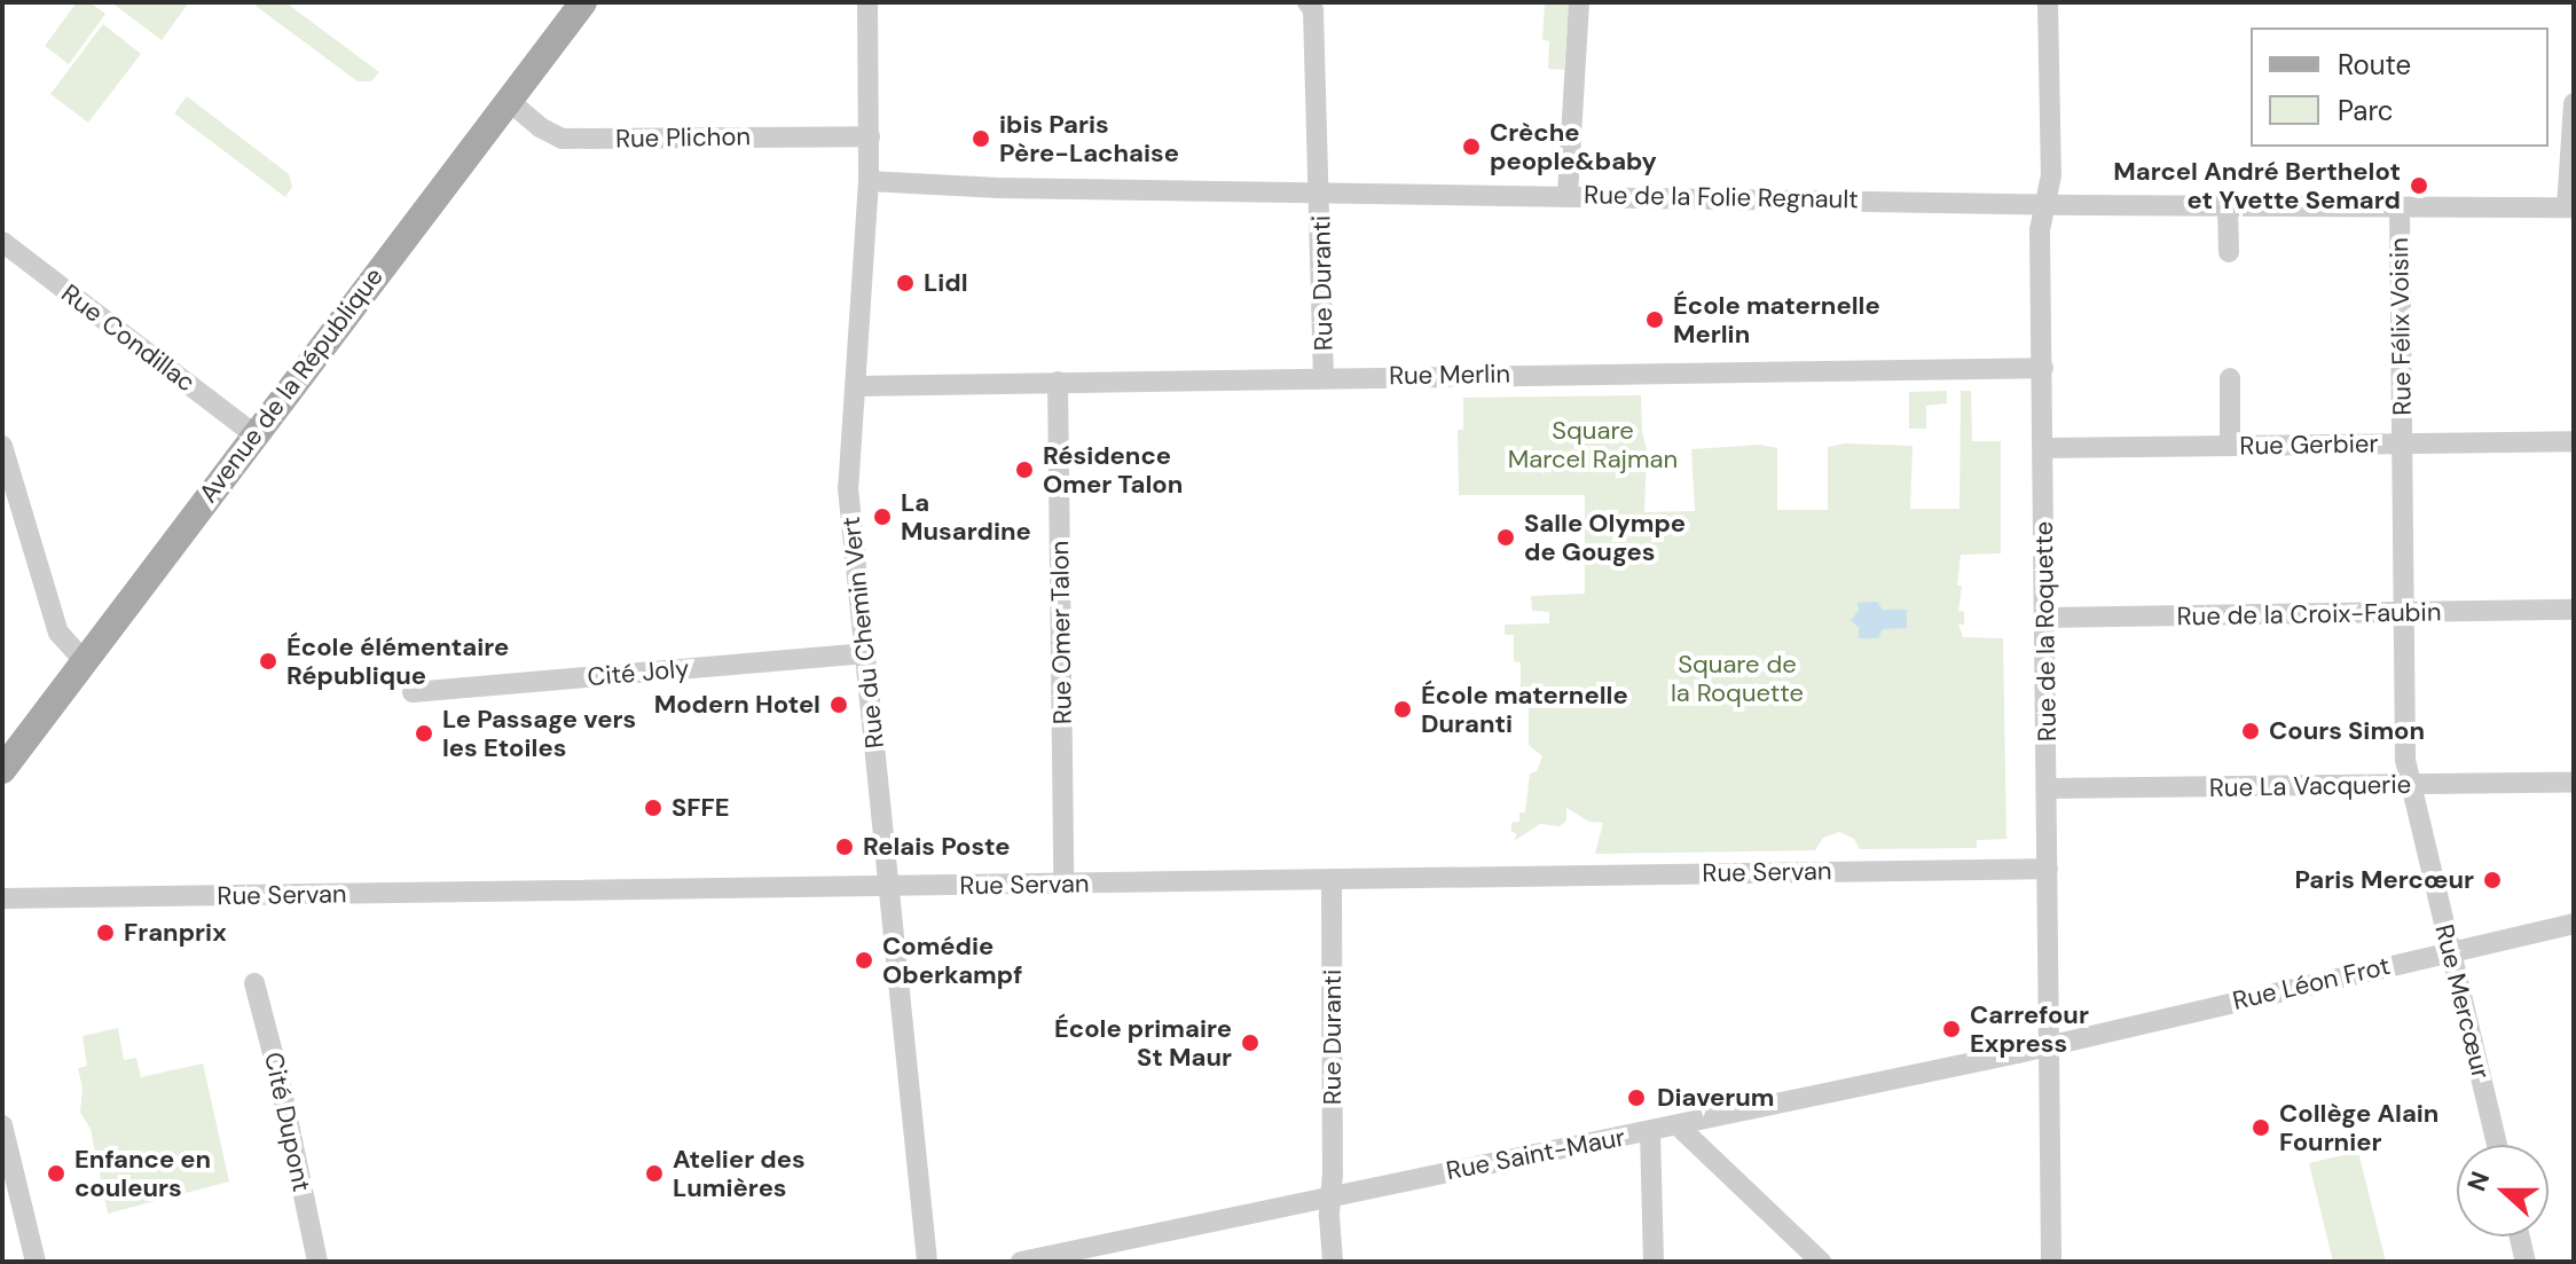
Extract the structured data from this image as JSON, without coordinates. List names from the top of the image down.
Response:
{
  "streets": {
    "main road": ["Avenue de la République"],
    "street": [
      "Rue Plichon",
      "Rue de la Folie Regnault",
      "Rue Duranti",
      "Rue Félix Voisin",
      "Rue Condillac",
      "Rue Merlin",
      "Rue Gerbier",
      "Rue de la Croix-Faubin",
      "Rue de la Roquette",
      "Rue du Chemin Vert",
      "Rue Omer Talon",
      "Cité Joly",
      "Rue La Vacquerie",
      "Rue Servan",
      "Rue Léon Frot",
      "Rue Mercœur",
      "Cité Dupont",
      "Rue Saint-Maur"
    ]
  },
  "crossings": [
    ["Rue Plichon", "Avenue de la République"],
    ["Rue Plichon", "Rue du Chemin Vert"],
    ["Rue de la Folie Regnault", "Rue Duranti"],
    ["Rue de la Folie Regnault", "Rue Félix Voisin"],
    ["Rue de la Folie Regnault", "Rue de la Roquette"],
    ["Rue de la Folie Regnault", "Rue du Chemin Vert"],
    ["Rue Duranti", "Rue Merlin"],
    ["Rue Duranti", "Rue Servan"],
    ["Rue Duranti", "Rue Saint-Maur"],
    ["Rue Félix Voisin", "Rue Gerbier"],
    ["Rue Félix Voisin", "Rue de la Croix-Faubin"],
    ["Rue Félix Voisin", "Rue Mercœur"],
    ["Rue Condillac", "Avenue de la République"],
    ["Rue Merlin", "Rue de la Roquette"],
    ["Rue Merlin", "Rue du Chemin Vert"],
    ["Rue Merlin", "Rue Omer Talon"],
    ["Rue Gerbier", "Rue de la Roquette"],
    ["Rue de la Croix-Faubin", "Rue de la Roquette"],
    ["Rue de la Croix-Faubin", "Rue Mercœur"],
    ["Rue de la Roquette", "Rue La Vacquerie"],
    ["Rue de la Roquette", "Rue Servan"],
    ["Rue de la Roquette", "Rue Léon Frot"],
    ["Rue de la Roquette", "Rue Saint-Maur"],
    ["Rue du Chemin Vert", "Cité Joly"],
    ["Rue du Chemin Vert", "Rue Servan"],
    ["Rue Omer Talon", "Rue Servan"],
    ["Rue La Vacquerie", "Rue Mercœur"],
    ["Rue Léon Frot", "Rue Mercœur"],
    ["Rue Léon Frot", "Rue Saint-Maur"]
  ],
  "parks": ["Square Marcel Rajman", "Square de la Roquette"],
  "places": [
    "ibis Paris Père-Lachaise",
    "Crèche people&baby",
    "Marcel André Berthelot et Yvette Semard",
    "Lidl",
    "École maternelle Merlin",
    "Résidence Omer Talon",
    "La Musardine",
    "Salle Olympe de Gouges",
    "École élémentaire République",
    "Modern Hotel",
    "École maternelle Duranti",
    "Cours Simon",
    "Le Passage vers les Etoiles",
    "SFFE",
    "Relais Poste",
    "Paris Mercœur",
    "Franprix",
    "Comédie Oberkampf",
    "Carrefour Express",
    "École primaire St Maur",
    "Diaverum",
    "Collège Alain Fournier",
    "Enfance en couleurs",
    "Atelier des Lumières"
  ],
  "legend": ["Route", "Parc"],
  "north": "left"
}
